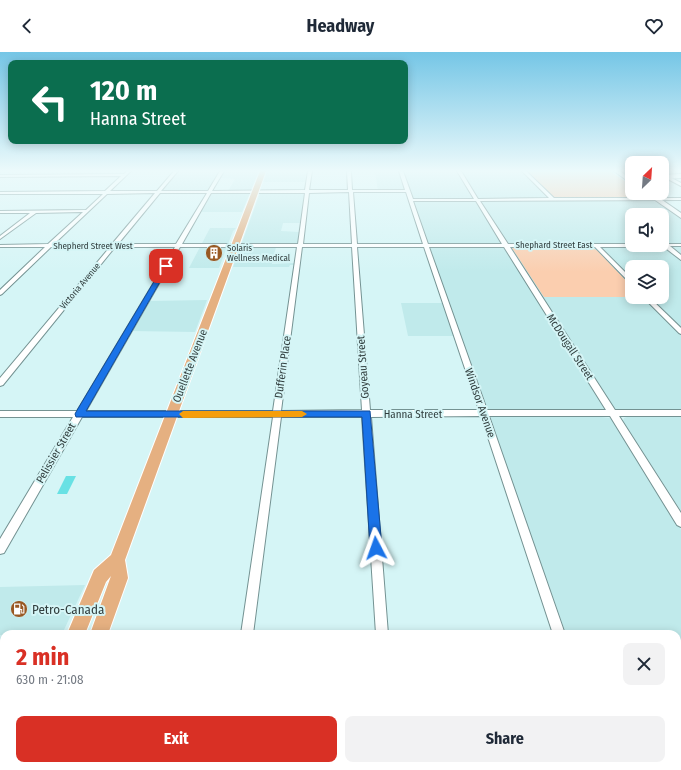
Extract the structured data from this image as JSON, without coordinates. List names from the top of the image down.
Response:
{
  "streets": {
    "main road": ["Ouellette Avenue"],
    "street": [
      "Shephard Street East",
      "Shepherd Street West",
      "Victoria Avenue",
      "McDougall Street",
      "Dufferin Place",
      "Goyeau Street",
      "Windsor Avenue",
      "Hanna Street",
      "Pelissier Street"
    ]
  },
  "crossings": [
    ["Shephard Street East", "Shepherd Street West"],
    ["Shephard Street East", "McDougall Street"],
    ["Shephard Street East", "Windsor Avenue"],
    ["Shepherd Street West", "Victoria Avenue"],
    ["Shepherd Street West", "Ouellette Avenue"],
    ["Shepherd Street West", "Dufferin Place"],
    ["Shepherd Street West", "Goyeau Street"],
    ["Shepherd Street West", "Windsor Avenue"],
    ["Shepherd Street West", "Pelissier Street"],
    ["McDougall Street", "Hanna Street"],
    ["Ouellette Avenue", "Hanna Street"],
    ["Dufferin Place", "Hanna Street"],
    ["Goyeau Street", "Hanna Street"],
    ["Windsor Avenue", "Hanna Street"],
    ["Hanna Street", "Pelissier Street"]
  ],
  "places": {
    "building": ["Solaris Wellness Medical"],
    "fuel station": ["Petro-Canada"]
  },
  "north": "top right",
  "page": {
    "header": "Headway",
    "turn": ["120 m", "Hanna Street"],
    "heading": ["2 min", "630 m · 21:08"],
    "buttons": ["Exit", "Share"]
  }
}
